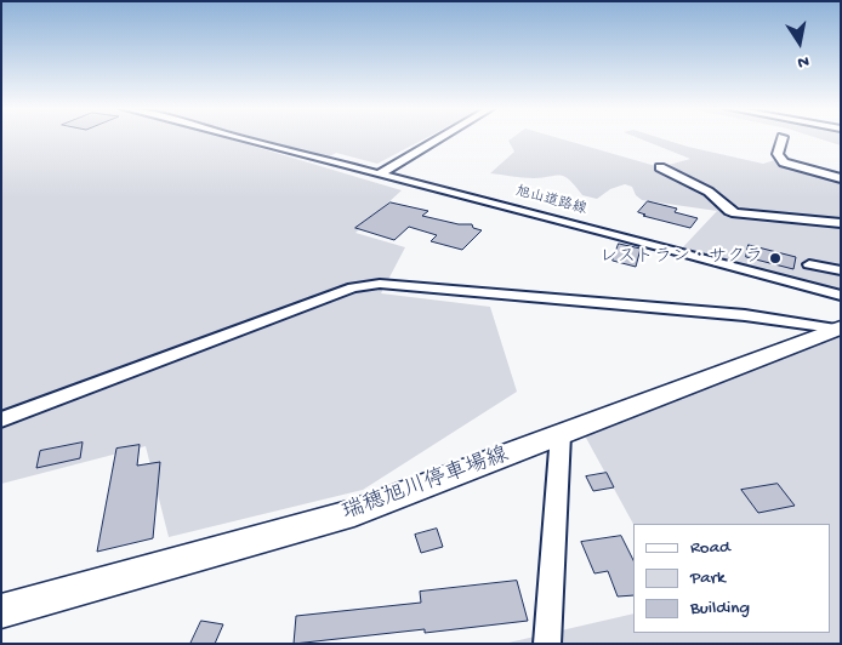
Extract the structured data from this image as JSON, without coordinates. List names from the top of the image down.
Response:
{
  "streets": {
    "main road": ["瑞穂旭川停車場線"],
    "street": ["旭山道路線"]
  },
  "places": ["レストラン・サクラ"],
  "legend": ["Road", "Park", "Building"],
  "north": "bottom"
}
